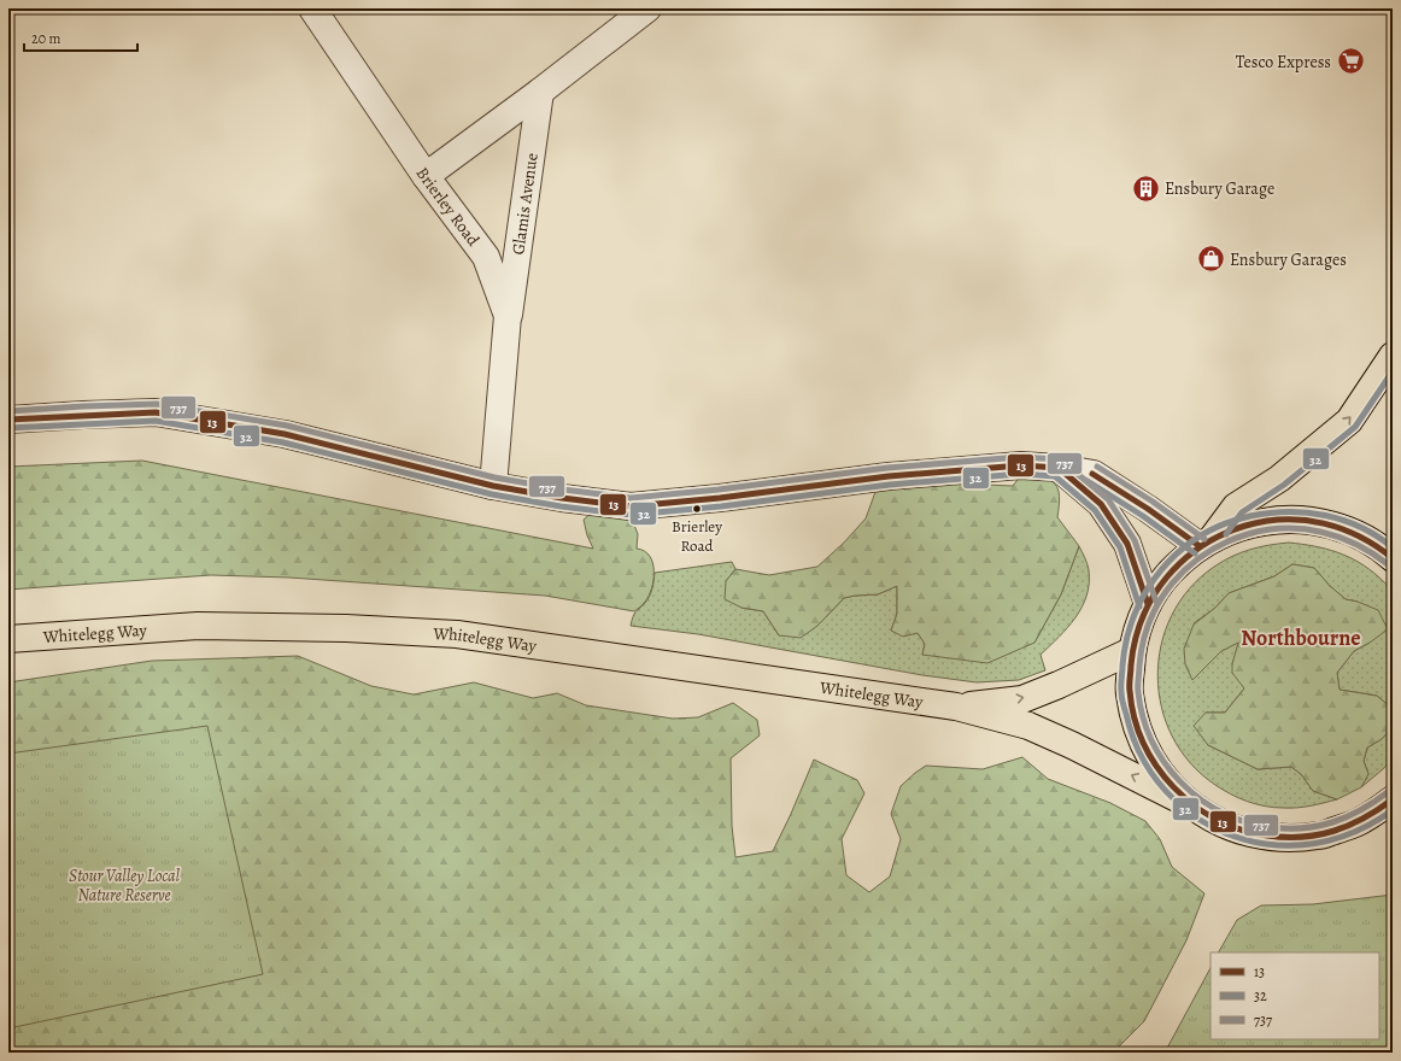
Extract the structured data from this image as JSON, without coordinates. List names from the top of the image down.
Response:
{
  "streets": {
    "main road": ["Whitelegg Way"],
    "street": ["Glamis Avenue", "Brierley Road"]
  },
  "crossings": [
    ["Glamis Avenue", "Brierley Road"]
  ],
  "districts": ["Northbourne"],
  "parks": ["Stour Valley Local Nature Reserve"],
  "places": {
    "supermarket": ["Tesco Express"],
    "building": ["Ensbury Garage"],
    "shop": ["Ensbury Garages"],
    "other": ["Brierley Road"]
  },
  "lines": ["transit line 32", "transit line 737", "transit line 13"],
  "legend": ["13", "32", "737"],
  "scale_bar": "20 m"
}
